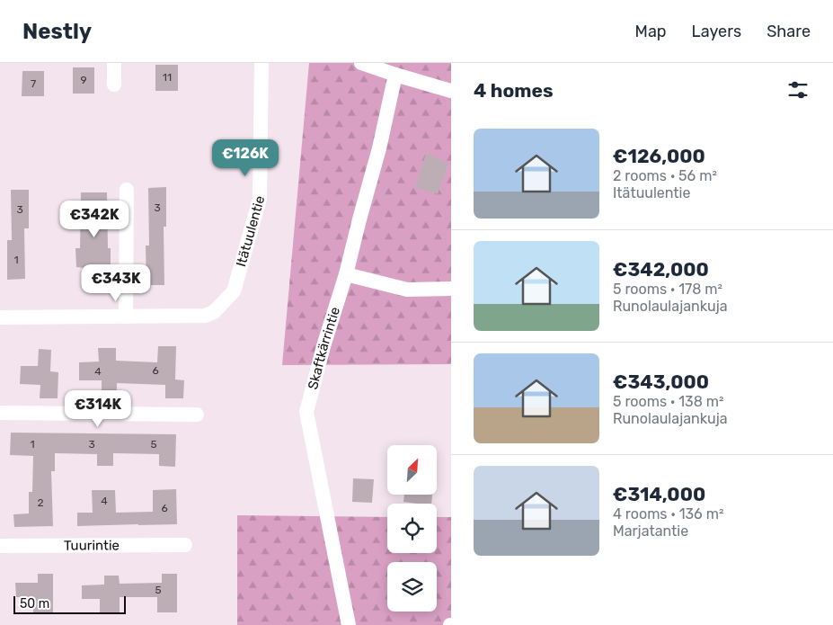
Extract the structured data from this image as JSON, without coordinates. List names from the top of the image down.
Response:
{
  "streets": {
    "street": ["Itätuulentie", "Skaftkärrintie", "Tuurintie"]
  },
  "house_numbers": [
    "11",
    "9",
    "7",
    "3",
    "3",
    "1",
    "6",
    "4",
    "1",
    "3",
    "5",
    "4",
    "2",
    "6",
    "5"
  ],
  "scale_bar": "50 m",
  "north": "top right",
  "page": {
    "header": "Nestly",
    "nav": ["Map", "Layers", "Share"],
    "heading": "4 homes",
    "list": [
      {
        "name": "€126,000",
        "note": "2 rooms · 56 m² · Itätuulentie"
      },
      {
        "name": "€342,000",
        "note": "5 rooms · 178 m² · Runolaulajankuja"
      },
      {
        "name": "€343,000",
        "note": "5 rooms · 138 m² · Runolaulajankuja"
      },
      {
        "name": "€314,000",
        "note": "4 rooms · 136 m² · Marjatantie"
      }
    ],
    "price": [
      "€126K",
      "€342K",
      "€343K",
      "€314K"
    ],
    "scale": "50 m"
  }
}
